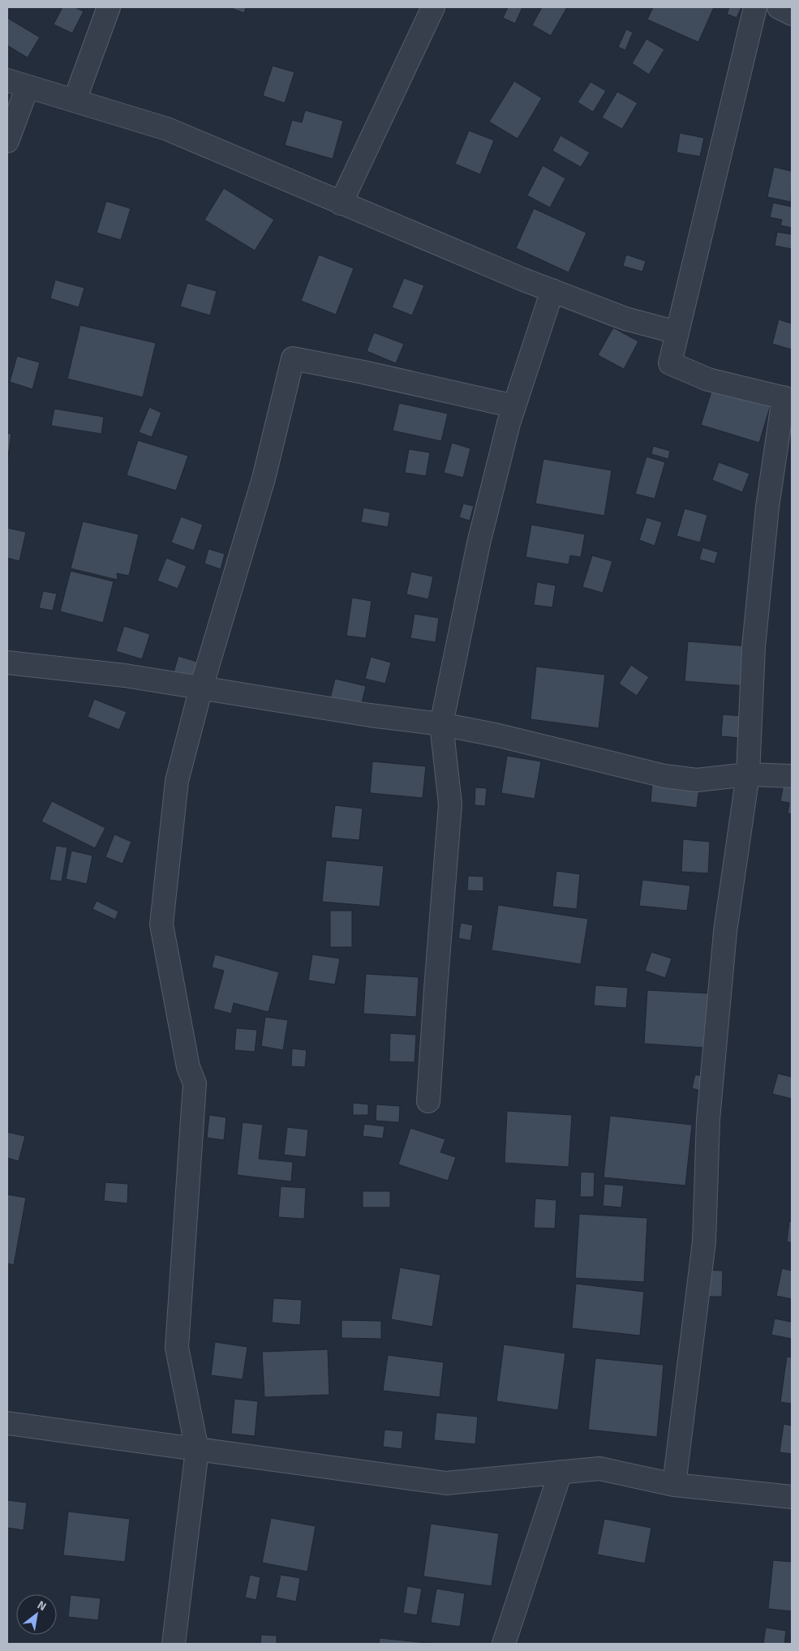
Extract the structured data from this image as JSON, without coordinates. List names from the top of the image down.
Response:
{
  "north": "top right"
}
